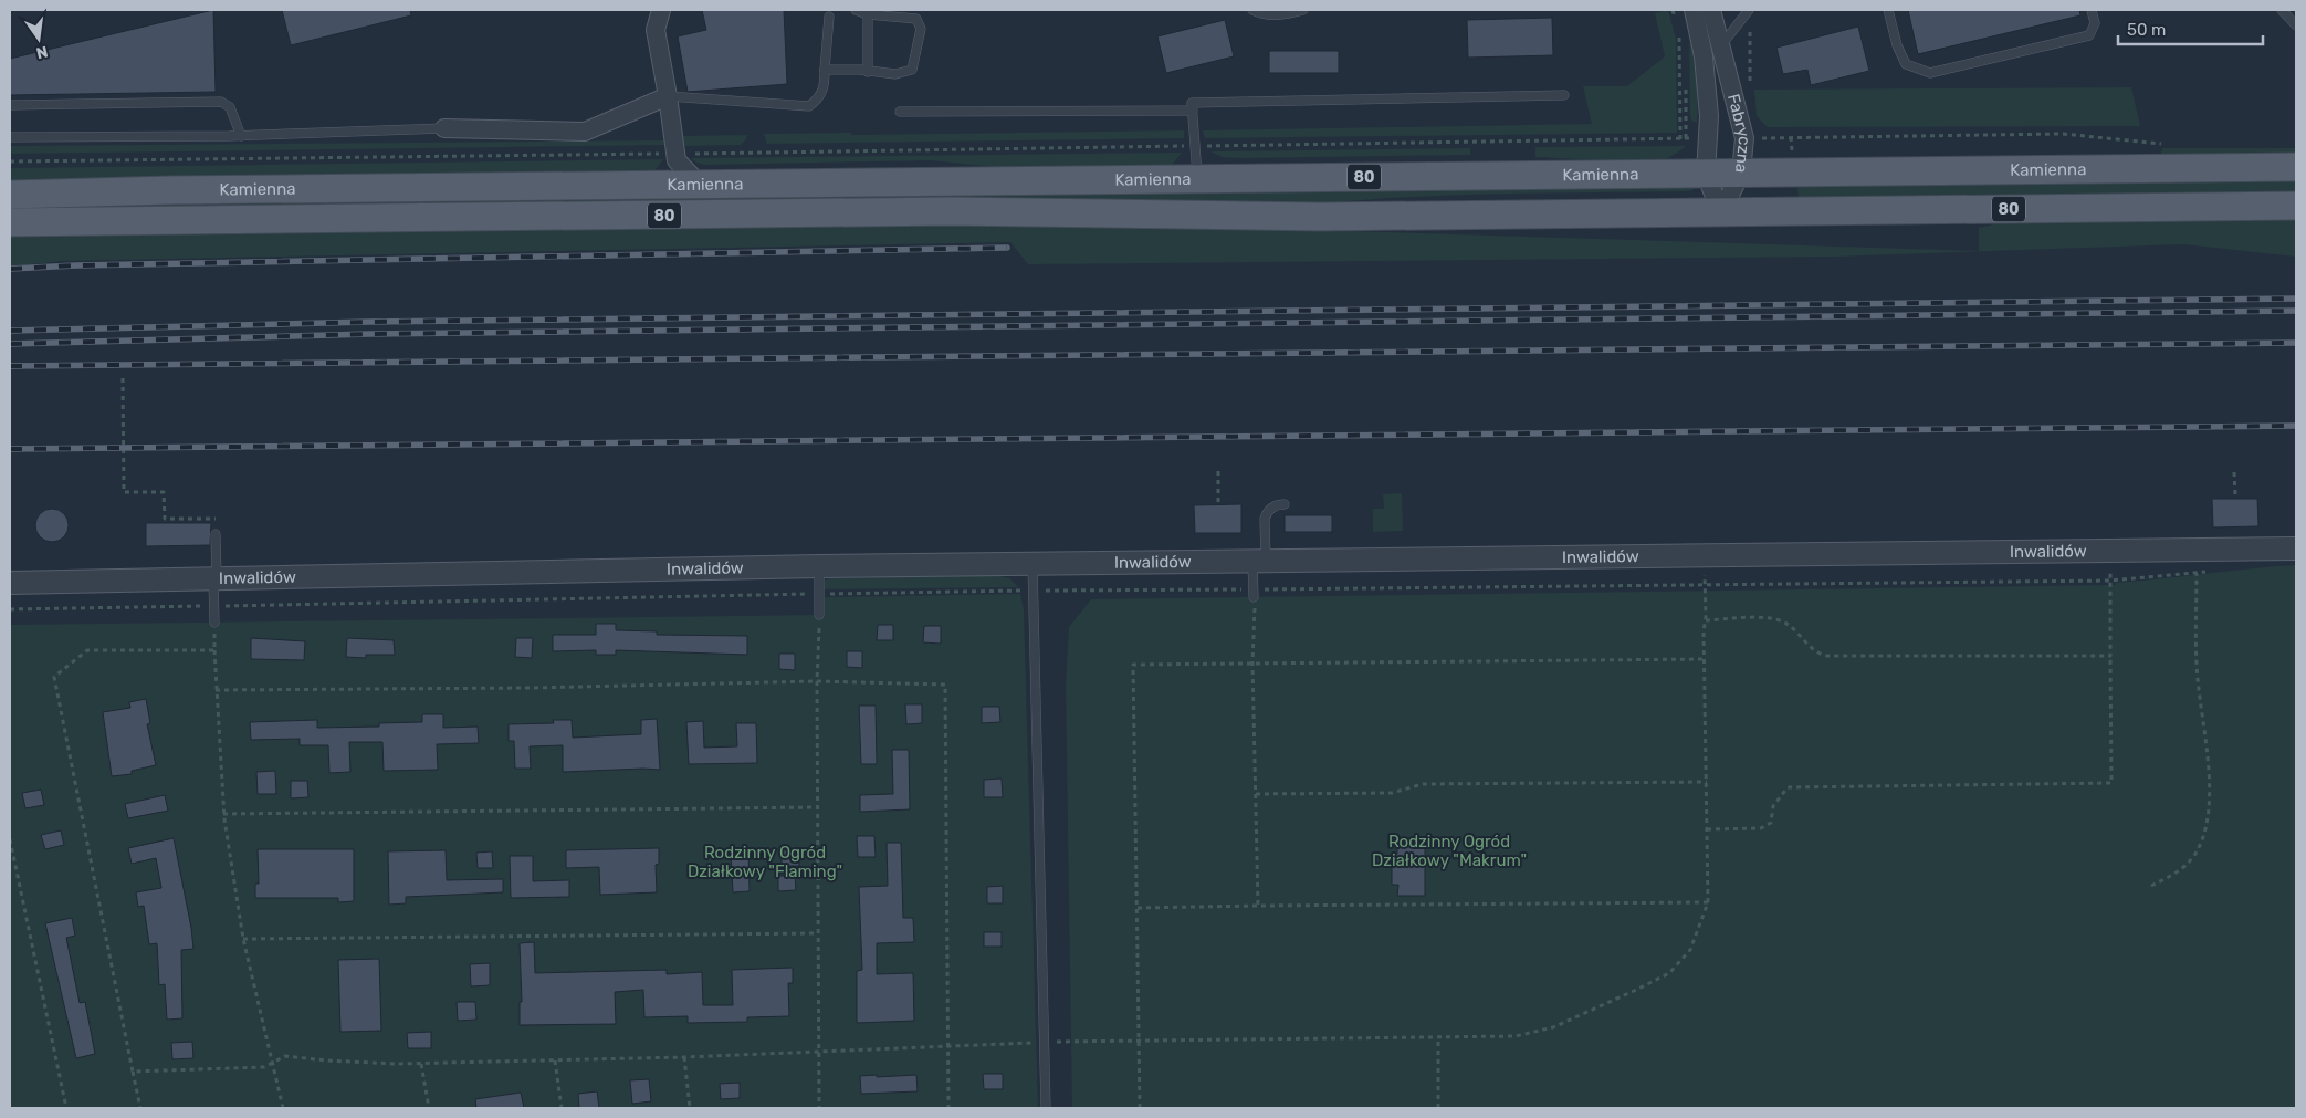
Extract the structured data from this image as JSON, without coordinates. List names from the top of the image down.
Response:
{
  "streets": {
    "main road": ["Kamienna", "80"],
    "street": ["Fabryczna", "Inwalidów"]
  },
  "crossings": [
    ["Fabryczna", "Kamienna"]
  ],
  "parks": ["Rodzinny Ogród Działkowy \"Makrum\"", "Rodzinny Ogród Działkowy \"Flaming\""],
  "scale_bar": "50 m",
  "north": "bottom"
}
